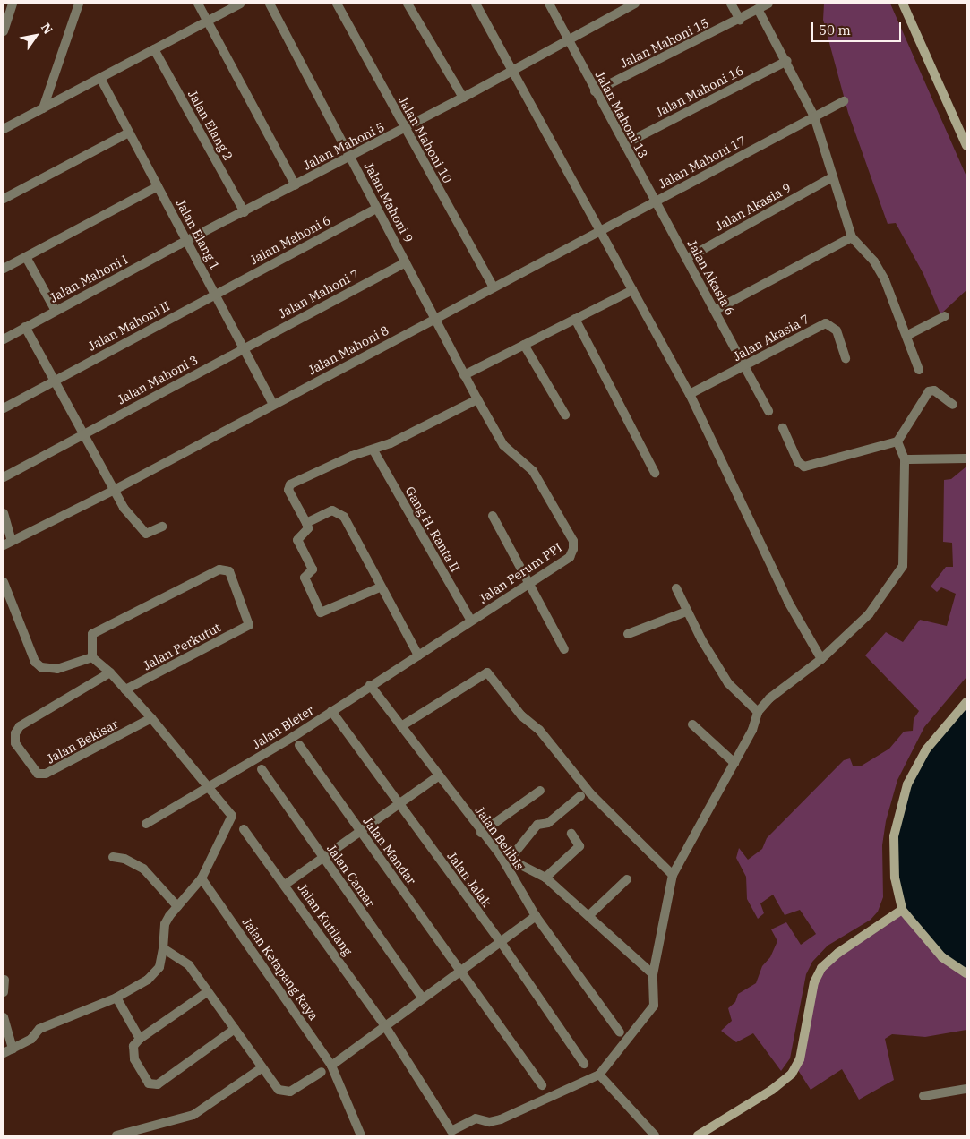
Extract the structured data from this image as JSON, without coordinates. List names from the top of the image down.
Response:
{
  "streets": {
    "street": [
      "Jalan Mahoni 15",
      "Jalan Mahoni 16",
      "Jalan Mahoni 13",
      "Jalan Elang 2",
      "Jalan Mahoni 10",
      "Jalan Mahoni 5",
      "Jalan Mahoni 17",
      "Jalan Mahoni 9",
      "Jalan Akasia 9",
      "Jalan Elang 1",
      "Jalan Mahoni 6",
      "Jalan Akasia 6",
      "Jalan Mahoni I",
      "Jalan Mahoni 7",
      "Jalan Mahoni II",
      "Jalan Akasia 7",
      "Jalan Mahoni 8",
      "Jalan Mahoni 3",
      "Gang H. Ranta II",
      "Jalan Perum PPI",
      "Jalan Perkutut",
      "Jalan Bleter",
      "Jalan Bekisar",
      "Jalan Belibis",
      "Jalan Mandar",
      "Jalan Camar",
      "Jalan Jalak",
      "Jalan Kutilang",
      "Jalan Ketapang Raya"
    ]
  },
  "crossings": [
    ["Jalan Mahoni 15", "Jalan Mahoni 13"],
    ["Jalan Mahoni 16", "Jalan Mahoni 13"],
    ["Jalan Mahoni 13", "Jalan Mahoni 5"],
    ["Jalan Mahoni 13", "Jalan Mahoni 17"],
    ["Jalan Mahoni 13", "Jalan Akasia 6"],
    ["Jalan Elang 2", "Jalan Mahoni 5"],
    ["Jalan Mahoni 10", "Jalan Mahoni 5"],
    ["Jalan Mahoni 10", "Jalan Mahoni 17"],
    ["Jalan Mahoni 10", "Jalan Mahoni 8"],
    ["Jalan Mahoni 5", "Jalan Mahoni 9"],
    ["Jalan Mahoni 5", "Jalan Elang 1"],
    ["Jalan Mahoni 5", "Jalan Mahoni I"],
    ["Jalan Mahoni 17", "Jalan Akasia 6"],
    ["Jalan Mahoni 17", "Jalan Mahoni 8"],
    ["Jalan Mahoni 9", "Jalan Mahoni 6"],
    ["Jalan Mahoni 9", "Jalan Mahoni 7"],
    ["Jalan Mahoni 9", "Jalan Mahoni 8"],
    ["Jalan Mahoni 9", "Jalan Perum PPI"],
    ["Jalan Akasia 9", "Jalan Akasia 6"],
    ["Jalan Elang 1", "Jalan Mahoni 6"],
    ["Jalan Elang 1", "Jalan Mahoni I"],
    ["Jalan Elang 1", "Jalan Mahoni 7"],
    ["Jalan Elang 1", "Jalan Mahoni II"],
    ["Jalan Elang 1", "Jalan Mahoni 8"],
    ["Jalan Elang 1", "Jalan Mahoni 3"],
    ["Jalan Mahoni 6", "Jalan Mahoni II"],
    ["Jalan Akasia 6", "Jalan Akasia 7"],
    ["Jalan Mahoni 7", "Jalan Mahoni 3"],
    ["Gang H. Ranta II", "Jalan Perum PPI"],
    ["Jalan Perum PPI", "Jalan Bleter"],
    ["Jalan Perum PPI", "Jalan Belibis"],
    ["Jalan Bleter", "Jalan Belibis"],
    ["Jalan Bleter", "Jalan Jalak"]
  ],
  "scale_bar": "50 m",
  "north": "top right"
}
